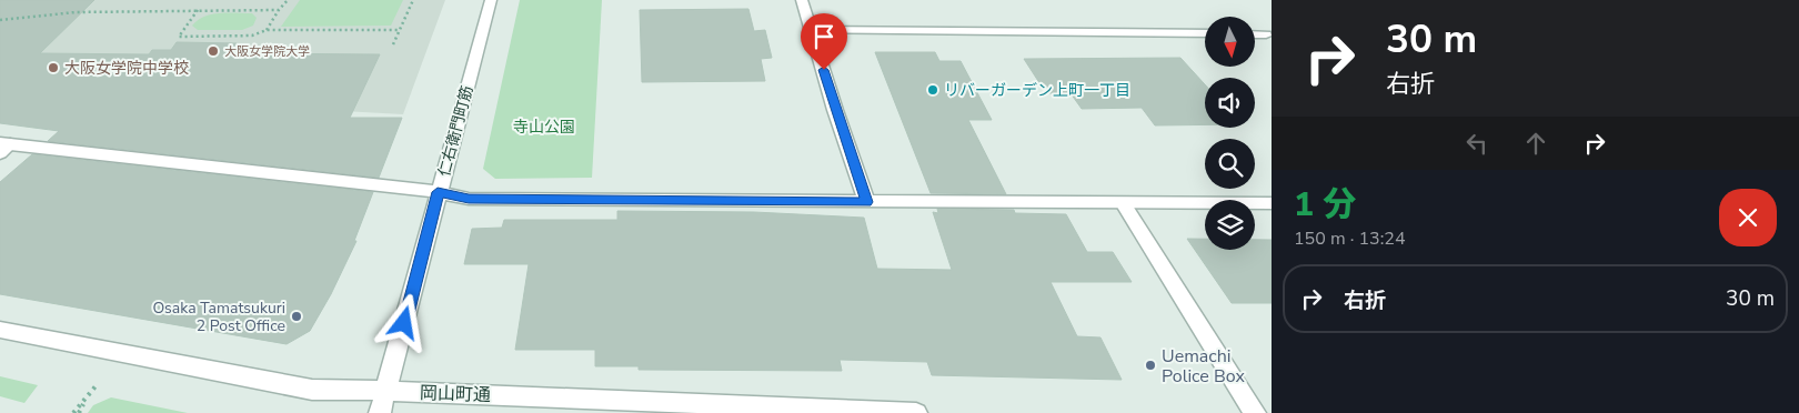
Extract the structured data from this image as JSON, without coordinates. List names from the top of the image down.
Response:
{
  "streets": {
    "street": ["仁右衛門町筋", "岡山町通"]
  },
  "crossings": [
    ["仁右衛門町筋", "岡山町通"]
  ],
  "parks": ["寺山公園"],
  "places": [
    "大阪女学院大学",
    "大阪女学院中学校",
    "リバーガーデン上町一丁目",
    "Osaka Tamatsukuri 2 Post Office",
    "Uemachi Police Box"
  ],
  "north": "bottom",
  "page": {
    "turn": ["30 m", "右折"],
    "heading": ["1 分", "150 m · 13:24"],
    "list": [
      {
        "name": "右折",
        "value": "30 m"
      }
    ]
  }
}
